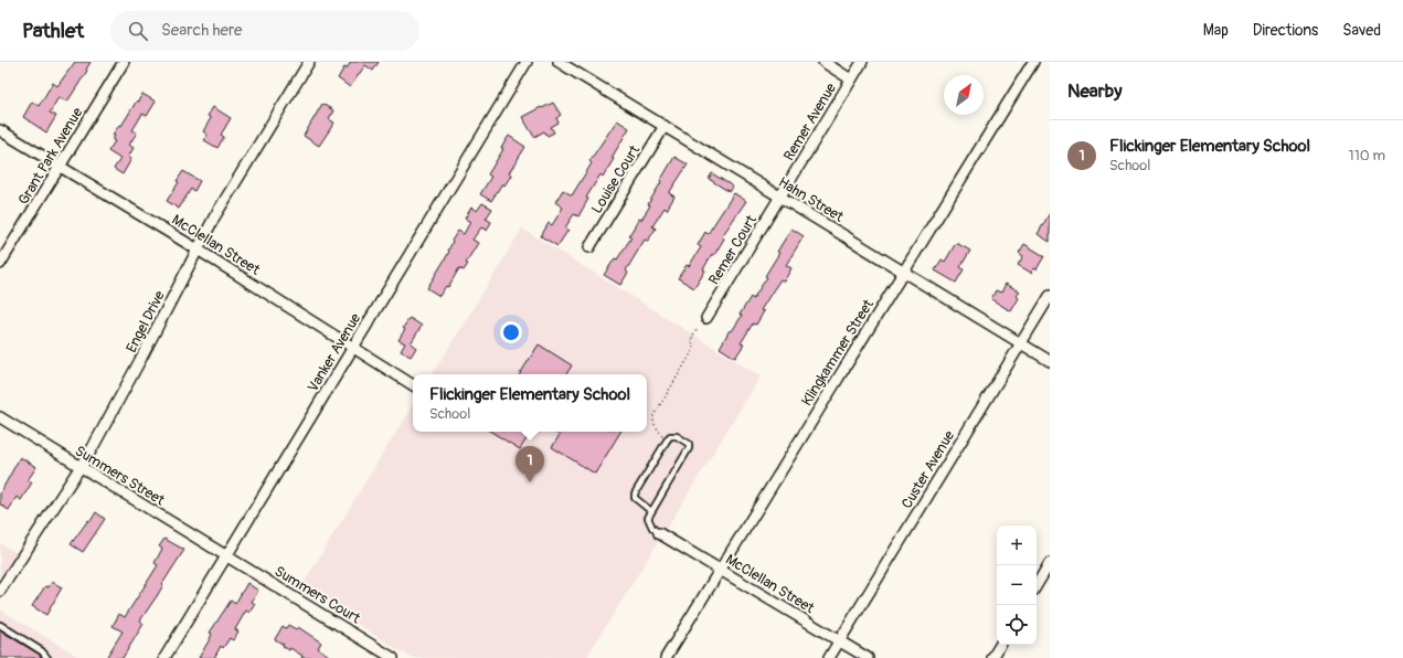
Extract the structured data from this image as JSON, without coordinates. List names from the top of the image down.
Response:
{
  "streets": {
    "street": [
      "Remer Avenue",
      "Grant Park Avenue",
      "Louise Court",
      "Hahn Street",
      "McClellan Street",
      "Remer Court",
      "Engel Drive",
      "Vanker Avenue",
      "Klingkammer Street",
      "Custer Avenue",
      "Summers Street",
      "Summers Court"
    ]
  },
  "crossings": [
    ["Remer Avenue", "Hahn Street"],
    ["Remer Avenue", "Remer Court"],
    ["Grant Park Avenue", "McClellan Street"],
    ["Louise Court", "Hahn Street"],
    ["Hahn Street", "Remer Court"],
    ["Hahn Street", "Klingkammer Street"],
    ["Hahn Street", "Custer Avenue"],
    ["McClellan Street", "Engel Drive"],
    ["McClellan Street", "Vanker Avenue"],
    ["McClellan Street", "Klingkammer Street"],
    ["McClellan Street", "Custer Avenue"],
    ["Engel Drive", "Summers Street"],
    ["Vanker Avenue", "Summers Street"],
    ["Vanker Avenue", "Summers Court"],
    ["Summers Street", "Summers Court"]
  ],
  "north": "top right",
  "page": {
    "header": "Pathlet",
    "search": "Search here",
    "nav": ["Map", "Directions", "Saved"],
    "heading": "Nearby",
    "list": [
      {
        "mark": "1",
        "name": "Flickinger Elementary School",
        "note": "School",
        "value": "110 m"
      }
    ],
    "popup": ["Flickinger Elementary School", "School"],
    "pins": "1",
    "map_buttons": ["+", "−"]
  }
}
